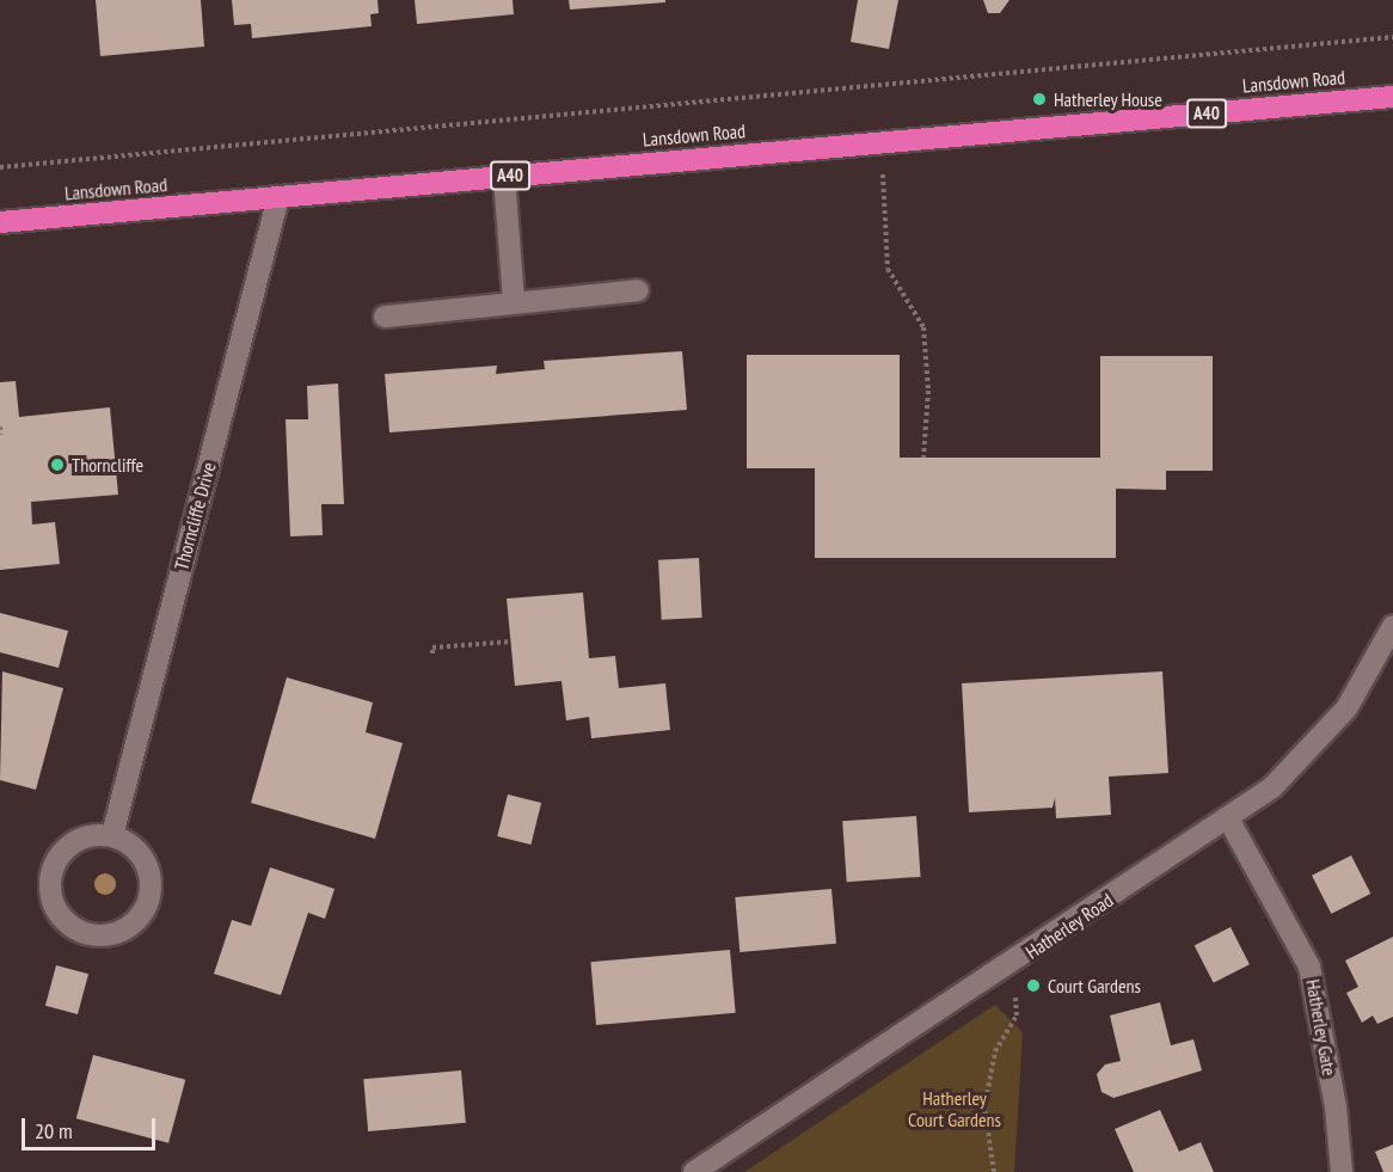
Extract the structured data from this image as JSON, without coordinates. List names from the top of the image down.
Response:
{
  "streets": {
    "highway": ["Lansdown Road", "A40"],
    "street": ["Thorncliffe Drive", "Hatherley Road", "Hatherley Gate"]
  },
  "crossings": [
    ["Lansdown Road", "Thorncliffe Drive"],
    ["Hatherley Road", "Hatherley Gate"]
  ],
  "parks": ["Hatherley Court Gardens"],
  "places": ["Hatherley House", "Thorncliffe", "Court Gardens"],
  "scale_bar": "20 m"
}
